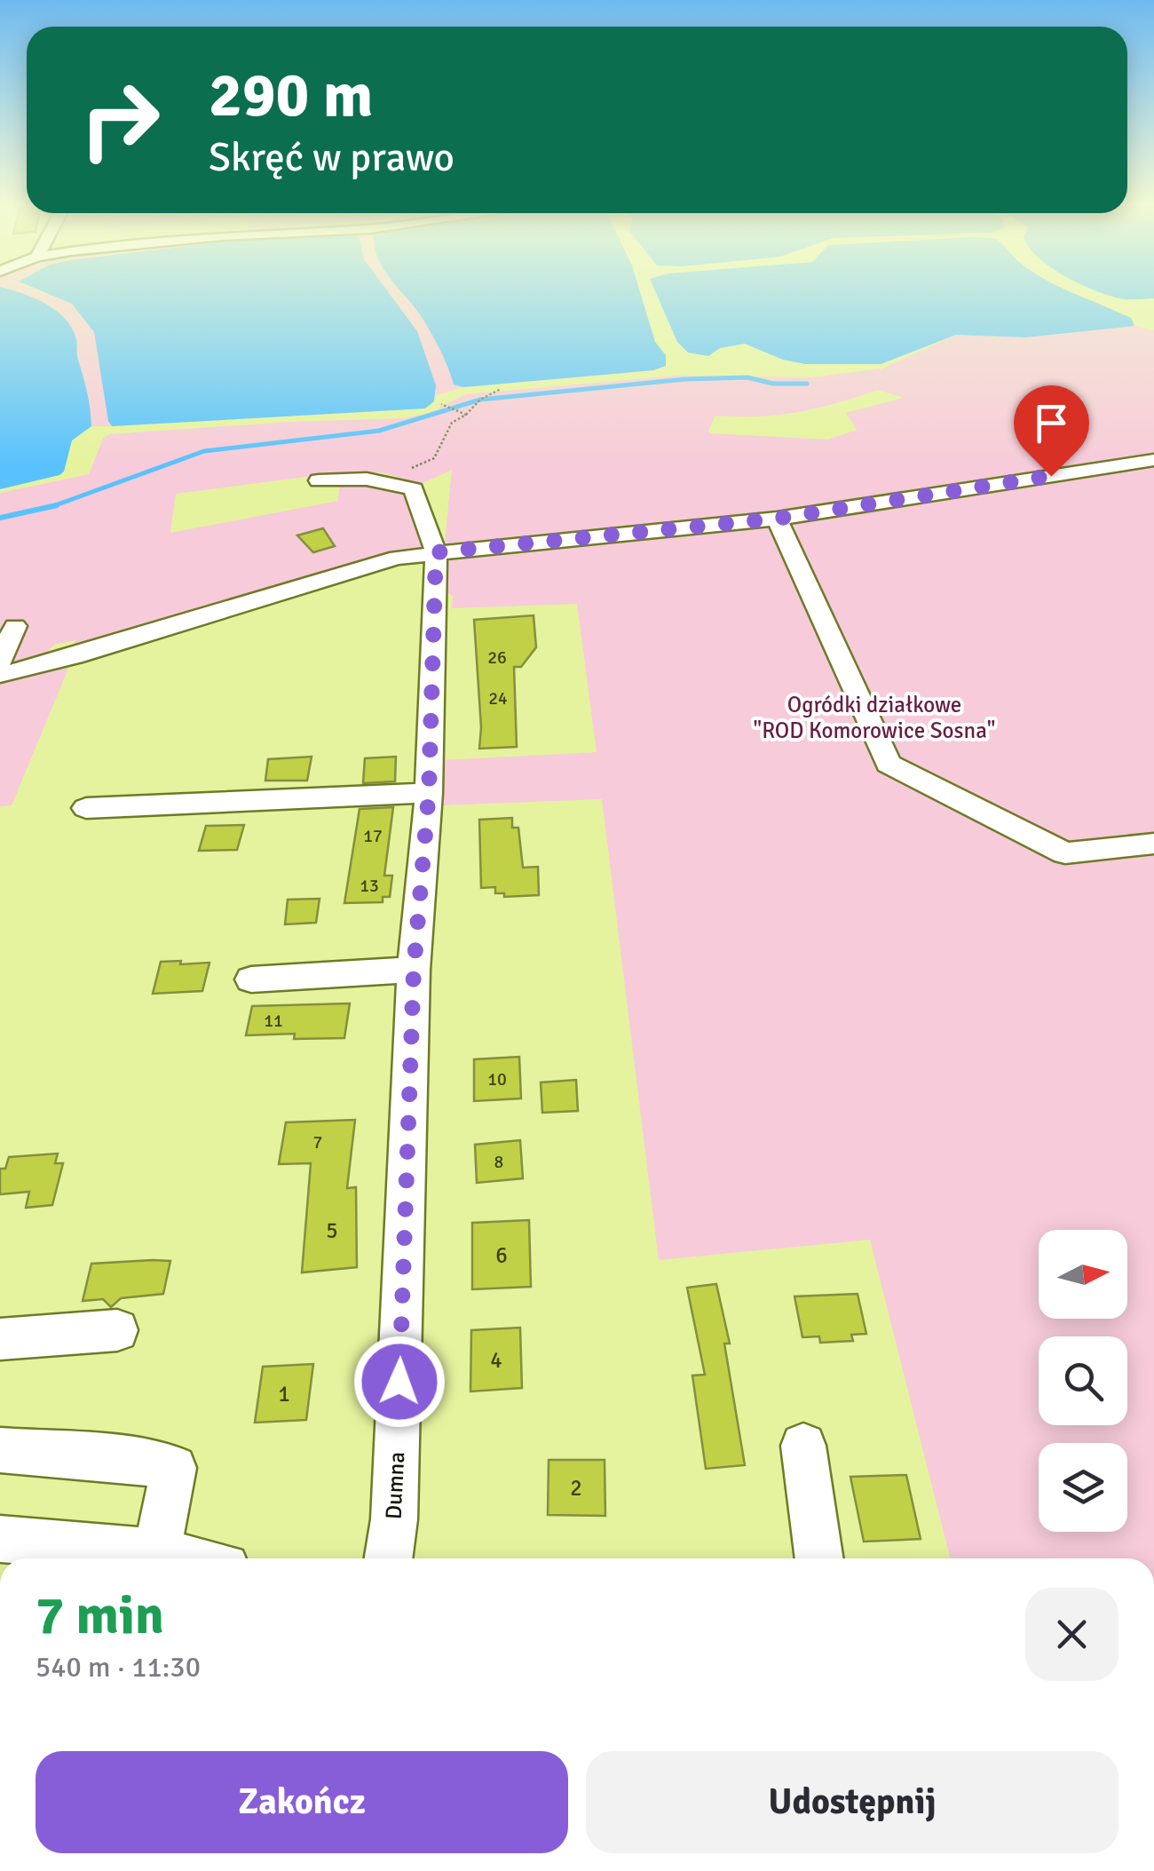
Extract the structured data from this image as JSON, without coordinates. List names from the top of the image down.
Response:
{
  "streets": {
    "street": ["Dumna"]
  },
  "parks": ["Ogródki działkowe \"ROD Komorowice Sosna\""],
  "house_numbers": [
    "26",
    "24",
    "17",
    "13",
    "11",
    "10",
    "7",
    "8",
    "5",
    "6",
    "4",
    "1",
    "2"
  ],
  "north": "right",
  "page": {
    "turn": ["290 m", "Skręć w prawo"],
    "heading": ["7 min", "540 m · 11:30"],
    "buttons": ["Zakończ", "Udostępnij"]
  }
}
